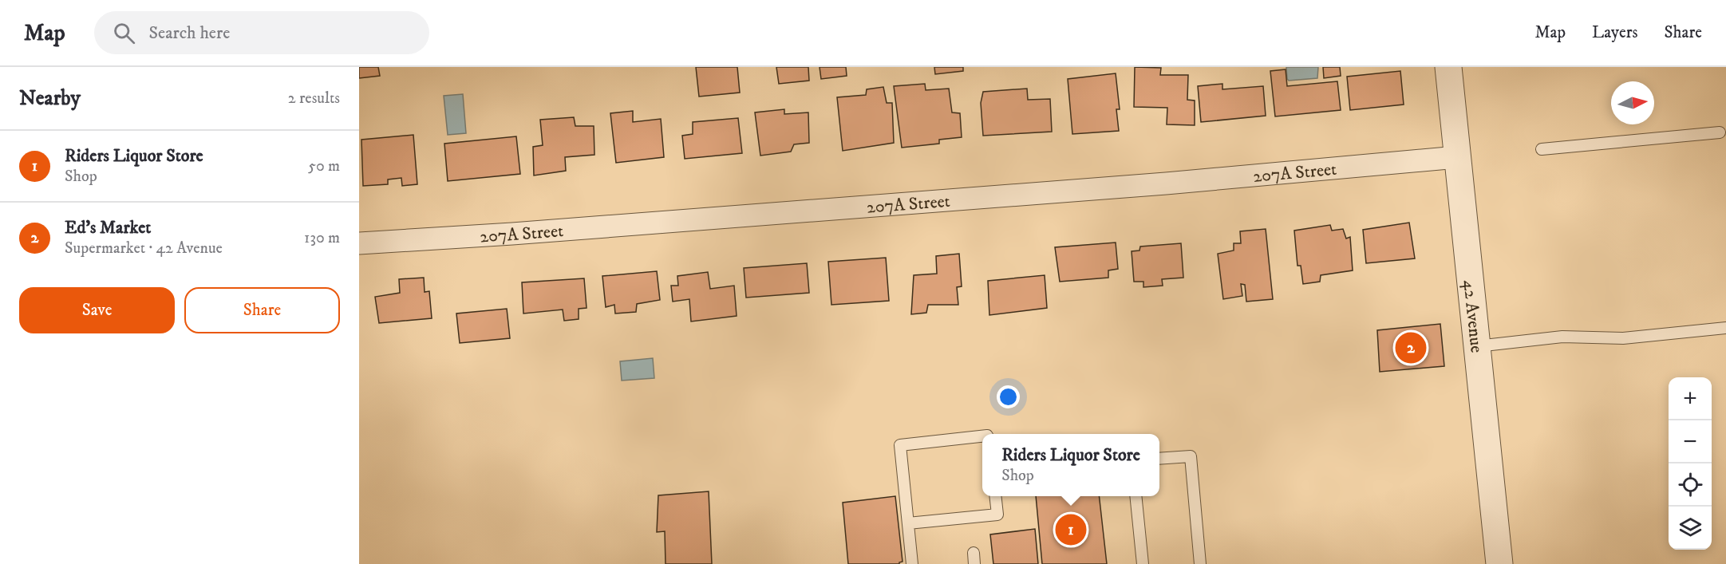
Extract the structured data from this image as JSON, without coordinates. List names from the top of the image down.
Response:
{
  "streets": {
    "street": ["207A Street", "42 Avenue"]
  },
  "crossings": [
    ["207A Street", "42 Avenue"]
  ],
  "north": "right",
  "page": {
    "header": "Map",
    "search": "Search here",
    "nav": ["Map", "Layers", "Share"],
    "heading": ["Nearby", "2 results"],
    "list": [
      {
        "mark": "1",
        "name": "Riders Liquor Store",
        "note": "Shop",
        "value": "50 m"
      },
      {
        "mark": "2",
        "name": "Ed's Market",
        "note": "Supermarket · 42 Avenue",
        "value": "130 m"
      }
    ],
    "buttons": ["Save", "Share"],
    "pins": ["2", "1"],
    "map_buttons": ["+", "−"],
    "popup": ["Riders Liquor Store", "Shop"]
  }
}
